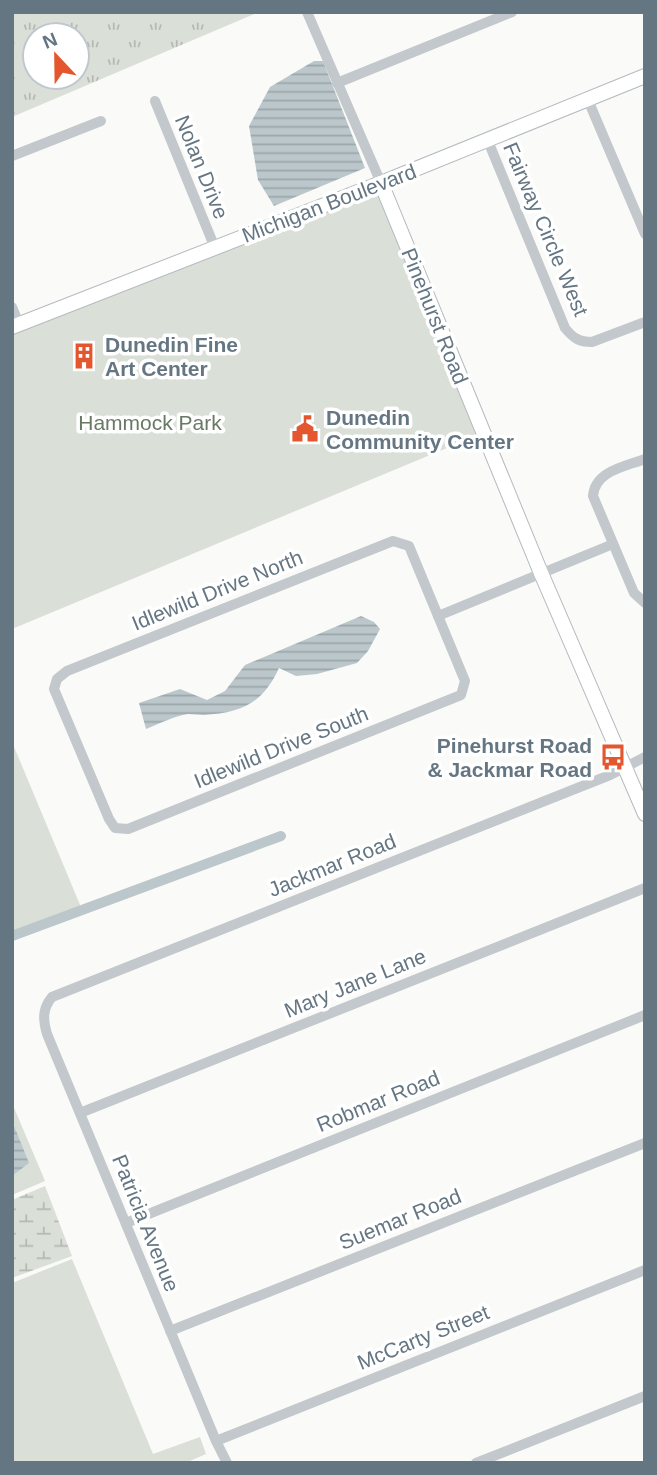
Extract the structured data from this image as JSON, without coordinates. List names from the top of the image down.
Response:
{
  "streets": {
    "street": [
      "Nolan Drive",
      "Michigan Boulevard",
      "Fairway Circle West",
      "Pinehurst Road",
      "Idlewild Drive North",
      "Idlewild Drive South",
      "Jackmar Road",
      "Mary Jane Lane",
      "Robmar Road",
      "Suemar Road",
      "Patricia Avenue",
      "McCarty Street"
    ]
  },
  "crossings": [
    ["Nolan Drive", "Michigan Boulevard"],
    ["Michigan Boulevard", "Fairway Circle West"],
    ["Michigan Boulevard", "Pinehurst Road"],
    ["Pinehurst Road", "Jackmar Road"],
    ["Idlewild Drive North", "Idlewild Drive South"],
    ["Jackmar Road", "Patricia Avenue"],
    ["Mary Jane Lane", "Patricia Avenue"],
    ["Robmar Road", "Patricia Avenue"],
    ["Suemar Road", "Patricia Avenue"],
    ["Patricia Avenue", "McCarty Street"]
  ],
  "parks": ["Hammock Park"],
  "places": {
    "building": ["Dunedin Fine Art Center"],
    "public building": ["Dunedin Community Center"],
    "bus stop": ["Pinehurst Road & Jackmar Road"]
  },
  "north": "top"
}
